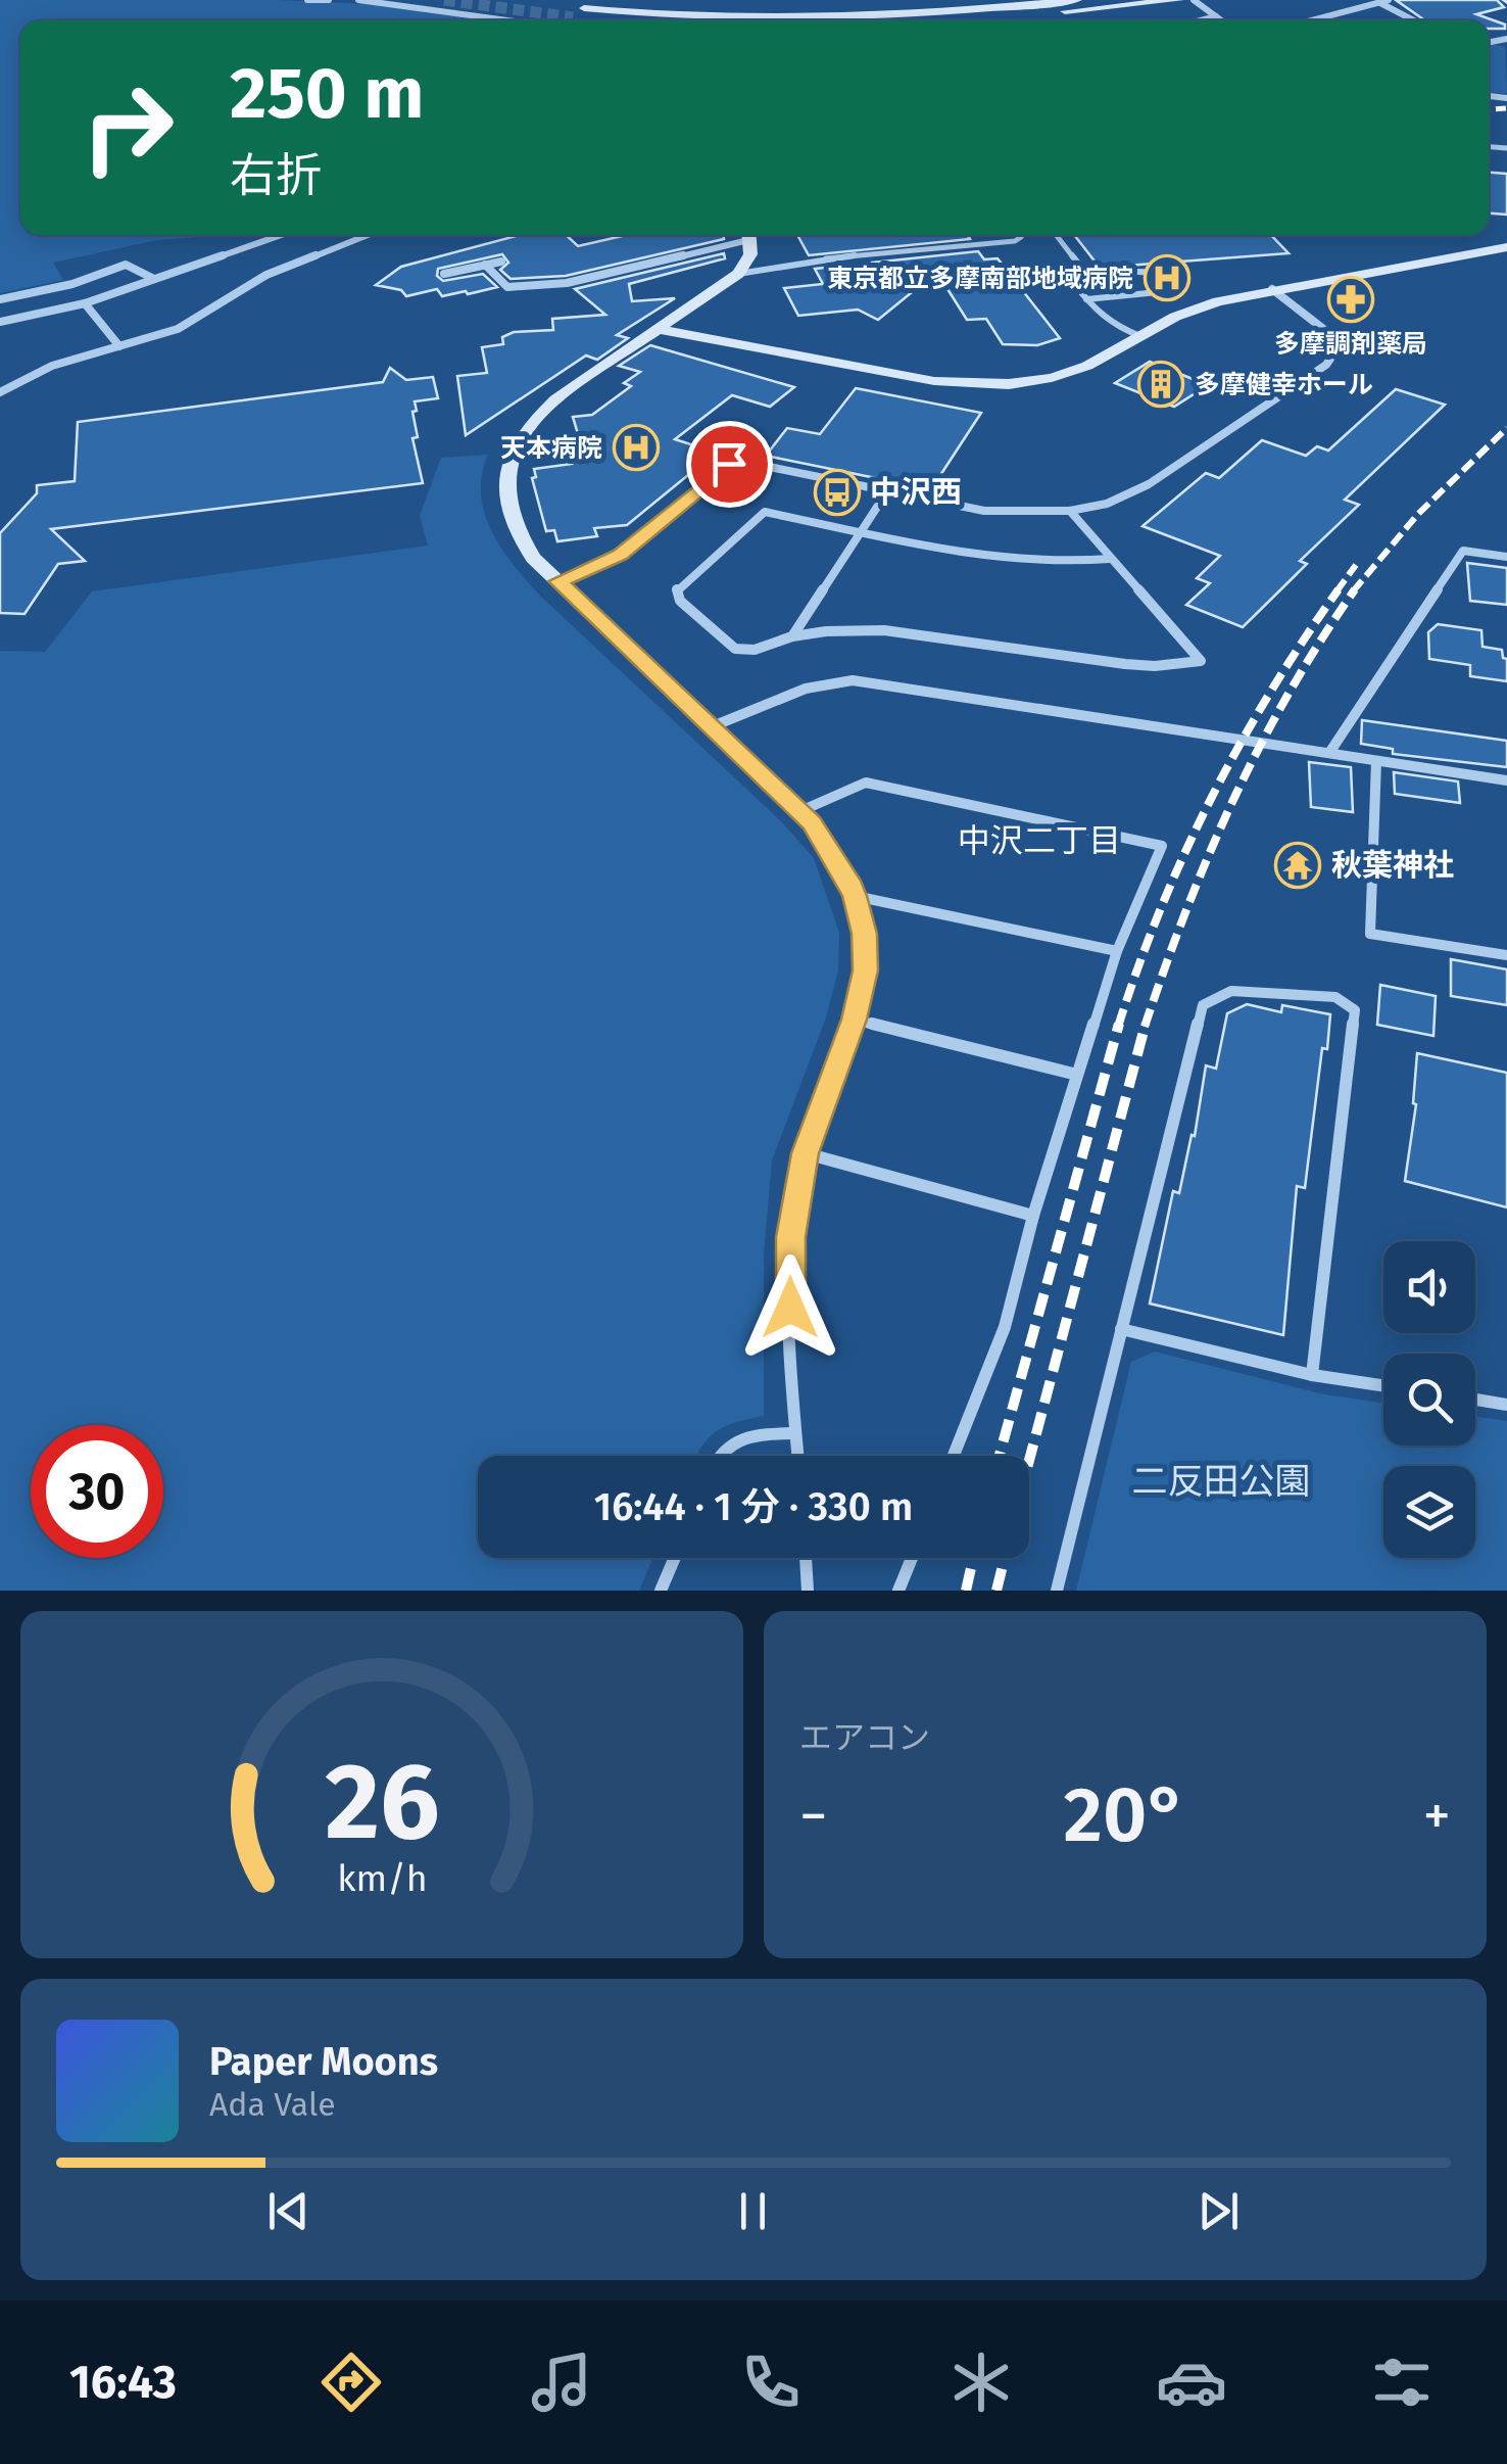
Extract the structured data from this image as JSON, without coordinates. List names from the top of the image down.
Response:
{
  "districts": ["中沢二丁目"],
  "parks": ["二反田公園"],
  "places": {
    "hospital": ["東京都立多摩南部地域病院", "天本病院"],
    "pharmacy": ["多摩調剤薬局"],
    "building": ["多摩健幸ホール"],
    "bus stop": ["中沢西"],
    "temple": ["秋葉神社"]
  },
  "page": {
    "turn": ["250 m", "右折"],
    "limit": "30",
    "trip": "16:44 · 1 分 · 330 m",
    "tile": "エアコン",
    "heat": ["−", "20°", "+"],
    "song": ["Paper Moons", "Ada Vale"],
    "tabs": "16:43",
    "gauge": ["26", "km/h"]
  }
}
